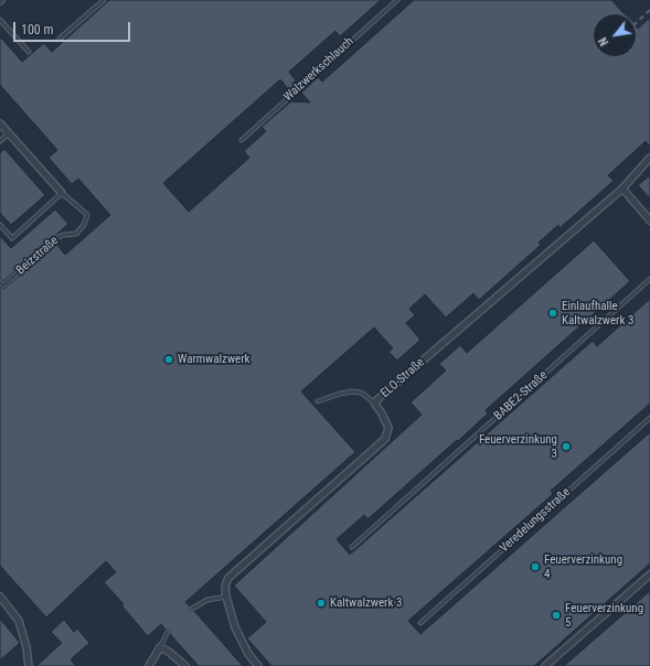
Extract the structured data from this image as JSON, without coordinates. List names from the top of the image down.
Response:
{
  "streets": {
    "street": ["Beizstraße", "ELO-Straße"],
    "lane": ["Walzwerkschlauch", "BABE2-Straße", "Veredelungsstraße"]
  },
  "places": [
    "Einlaufhalle Kaltwalzwerk 3",
    "Warmwalzwerk",
    "Feuerverzinkung 3",
    "Feuerverzinkung 4",
    "Kaltwalzwerk 3",
    "Feuerverzinkung 5"
  ],
  "scale_bar": "100 m",
  "north": "bottom left"
}
